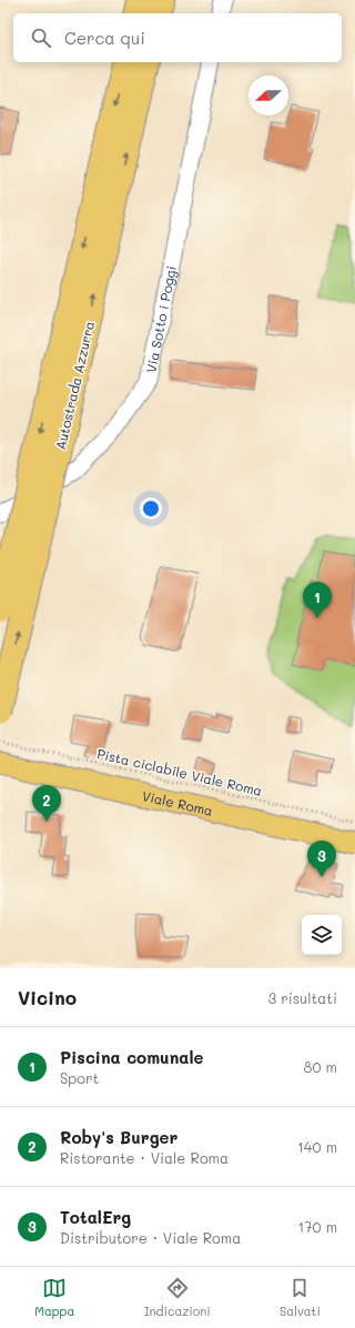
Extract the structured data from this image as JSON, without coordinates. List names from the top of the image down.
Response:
{
  "streets": {
    "highway": ["Autostrada Azzurra"],
    "main road": ["Viale Roma"],
    "street": ["Via Sotto i Poggi"],
    "path": ["Pista ciclabile Viale Roma"]
  },
  "north": "left",
  "page": {
    "search": "Cerca qui",
    "pins": ["1", "2", "3"],
    "heading": ["Vicino", "3 risultati"],
    "list": [
      {
        "mark": "1",
        "name": "Piscina comunale",
        "note": "Sport",
        "value": "80 m"
      },
      {
        "mark": "2",
        "name": "Roby's Burger",
        "note": "Ristorante · Viale Roma",
        "value": "140 m"
      },
      {
        "mark": "3",
        "name": "TotalErg",
        "note": "Distributore · Viale Roma",
        "value": "170 m"
      }
    ],
    "nav": ["Mappa", "Indicazioni", "Salvati"]
  }
}
